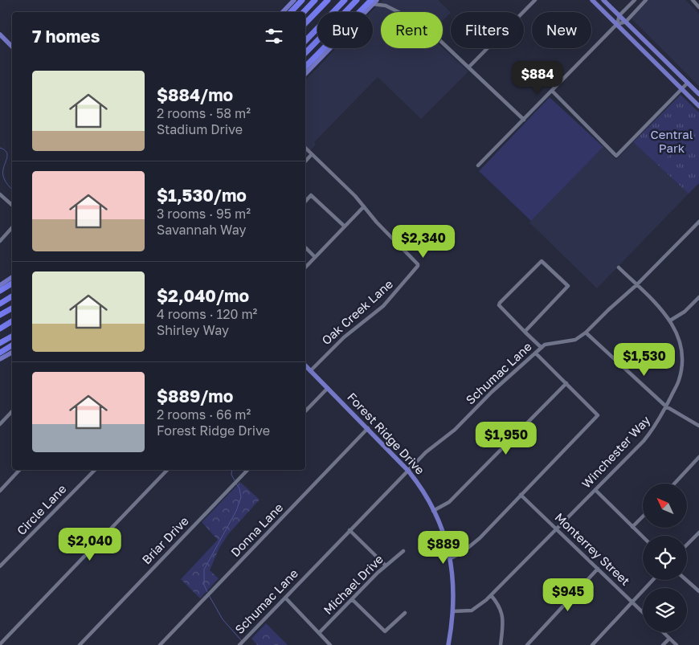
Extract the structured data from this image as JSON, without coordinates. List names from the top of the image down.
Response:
{
  "streets": {
    "main road": ["Forest Ridge Drive"],
    "street": [
      "Oak Creek Lane",
      "Schumac Lane",
      "Winchester Way",
      "Circle Lane",
      "Donna Lane",
      "Briar Drive",
      "Monterrey Street",
      "Michael Drive"
    ]
  },
  "crossings": [
    ["Oak Creek Lane", "Forest Ridge Drive"],
    ["Schumac Lane", "Forest Ridge Drive"],
    ["Schumac Lane", "Winchester Way"],
    ["Forest Ridge Drive", "Winchester Way"],
    ["Forest Ridge Drive", "Donna Lane"],
    ["Winchester Way", "Monterrey Street"]
  ],
  "parks": ["Central Park"],
  "north": "top left",
  "page": {
    "chip": [
      "Buy",
      "Rent",
      "Filters",
      "New"
    ],
    "heading": "7 homes",
    "list": [
      {
        "name": "$884/mo",
        "note": "2 rooms · 58 m² · Stadium Drive"
      },
      {
        "name": "$1,530/mo",
        "note": "3 rooms · 95 m² · Savannah Way"
      },
      {
        "name": "$2,040/mo",
        "note": "4 rooms · 120 m² · Shirley Way"
      },
      {
        "name": "$889/mo",
        "note": "2 rooms · 66 m² · Forest Ridge Drive"
      }
    ],
    "price": [
      "$884",
      "$2,340",
      "$1,530",
      "$1,950",
      "$2,040",
      "$889",
      "$945"
    ]
  }
}
